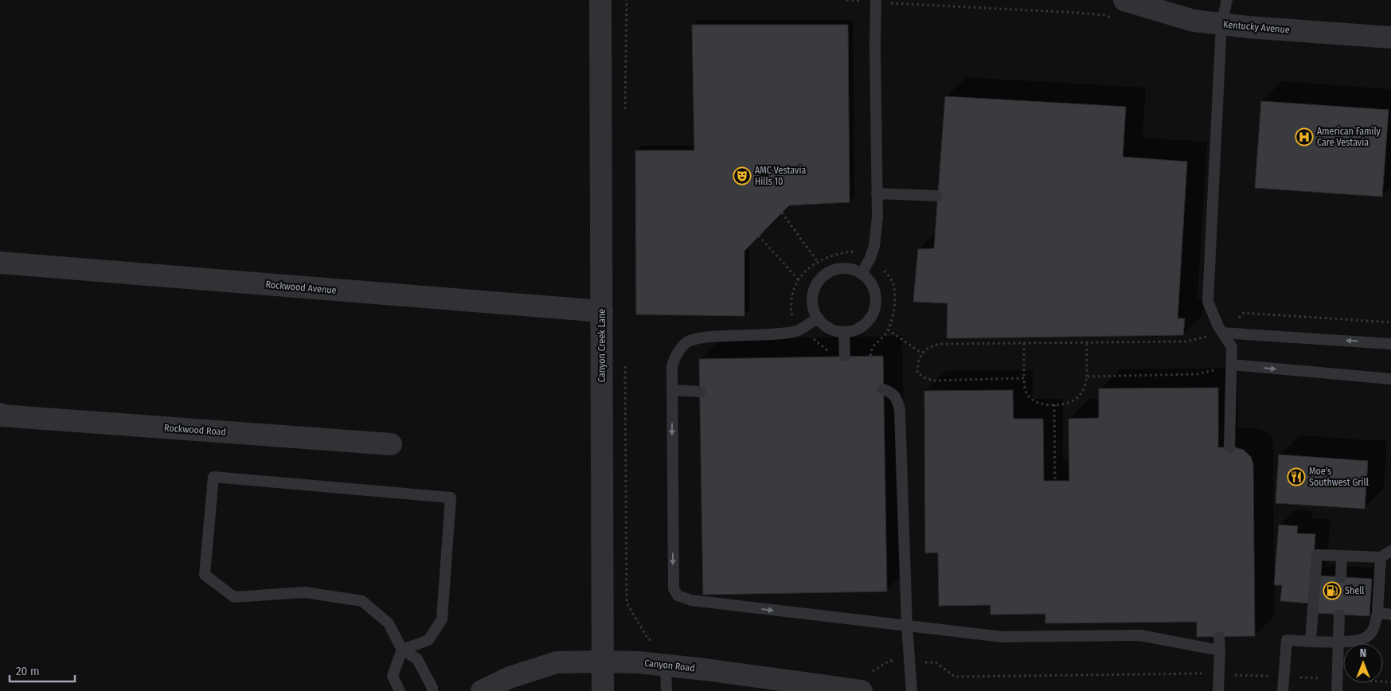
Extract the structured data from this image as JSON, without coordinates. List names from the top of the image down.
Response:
{
  "streets": {
    "street": [
      "Kentucky Avenue",
      "Rockwood Avenue",
      "Canyon Creek Lane",
      "Rockwood Road",
      "Canyon Road"
    ]
  },
  "crossings": [
    ["Rockwood Avenue", "Canyon Creek Lane"],
    ["Canyon Creek Lane", "Canyon Road"]
  ],
  "places": {
    "hospital": ["American Family Care Vestavia"],
    "theatre": ["AMC Vestavia Hills 10"],
    "restaurant": ["Moe's Southwest Grill"],
    "fuel station": ["Shell"]
  },
  "scale_bar": "20 m",
  "north": "top"
}
